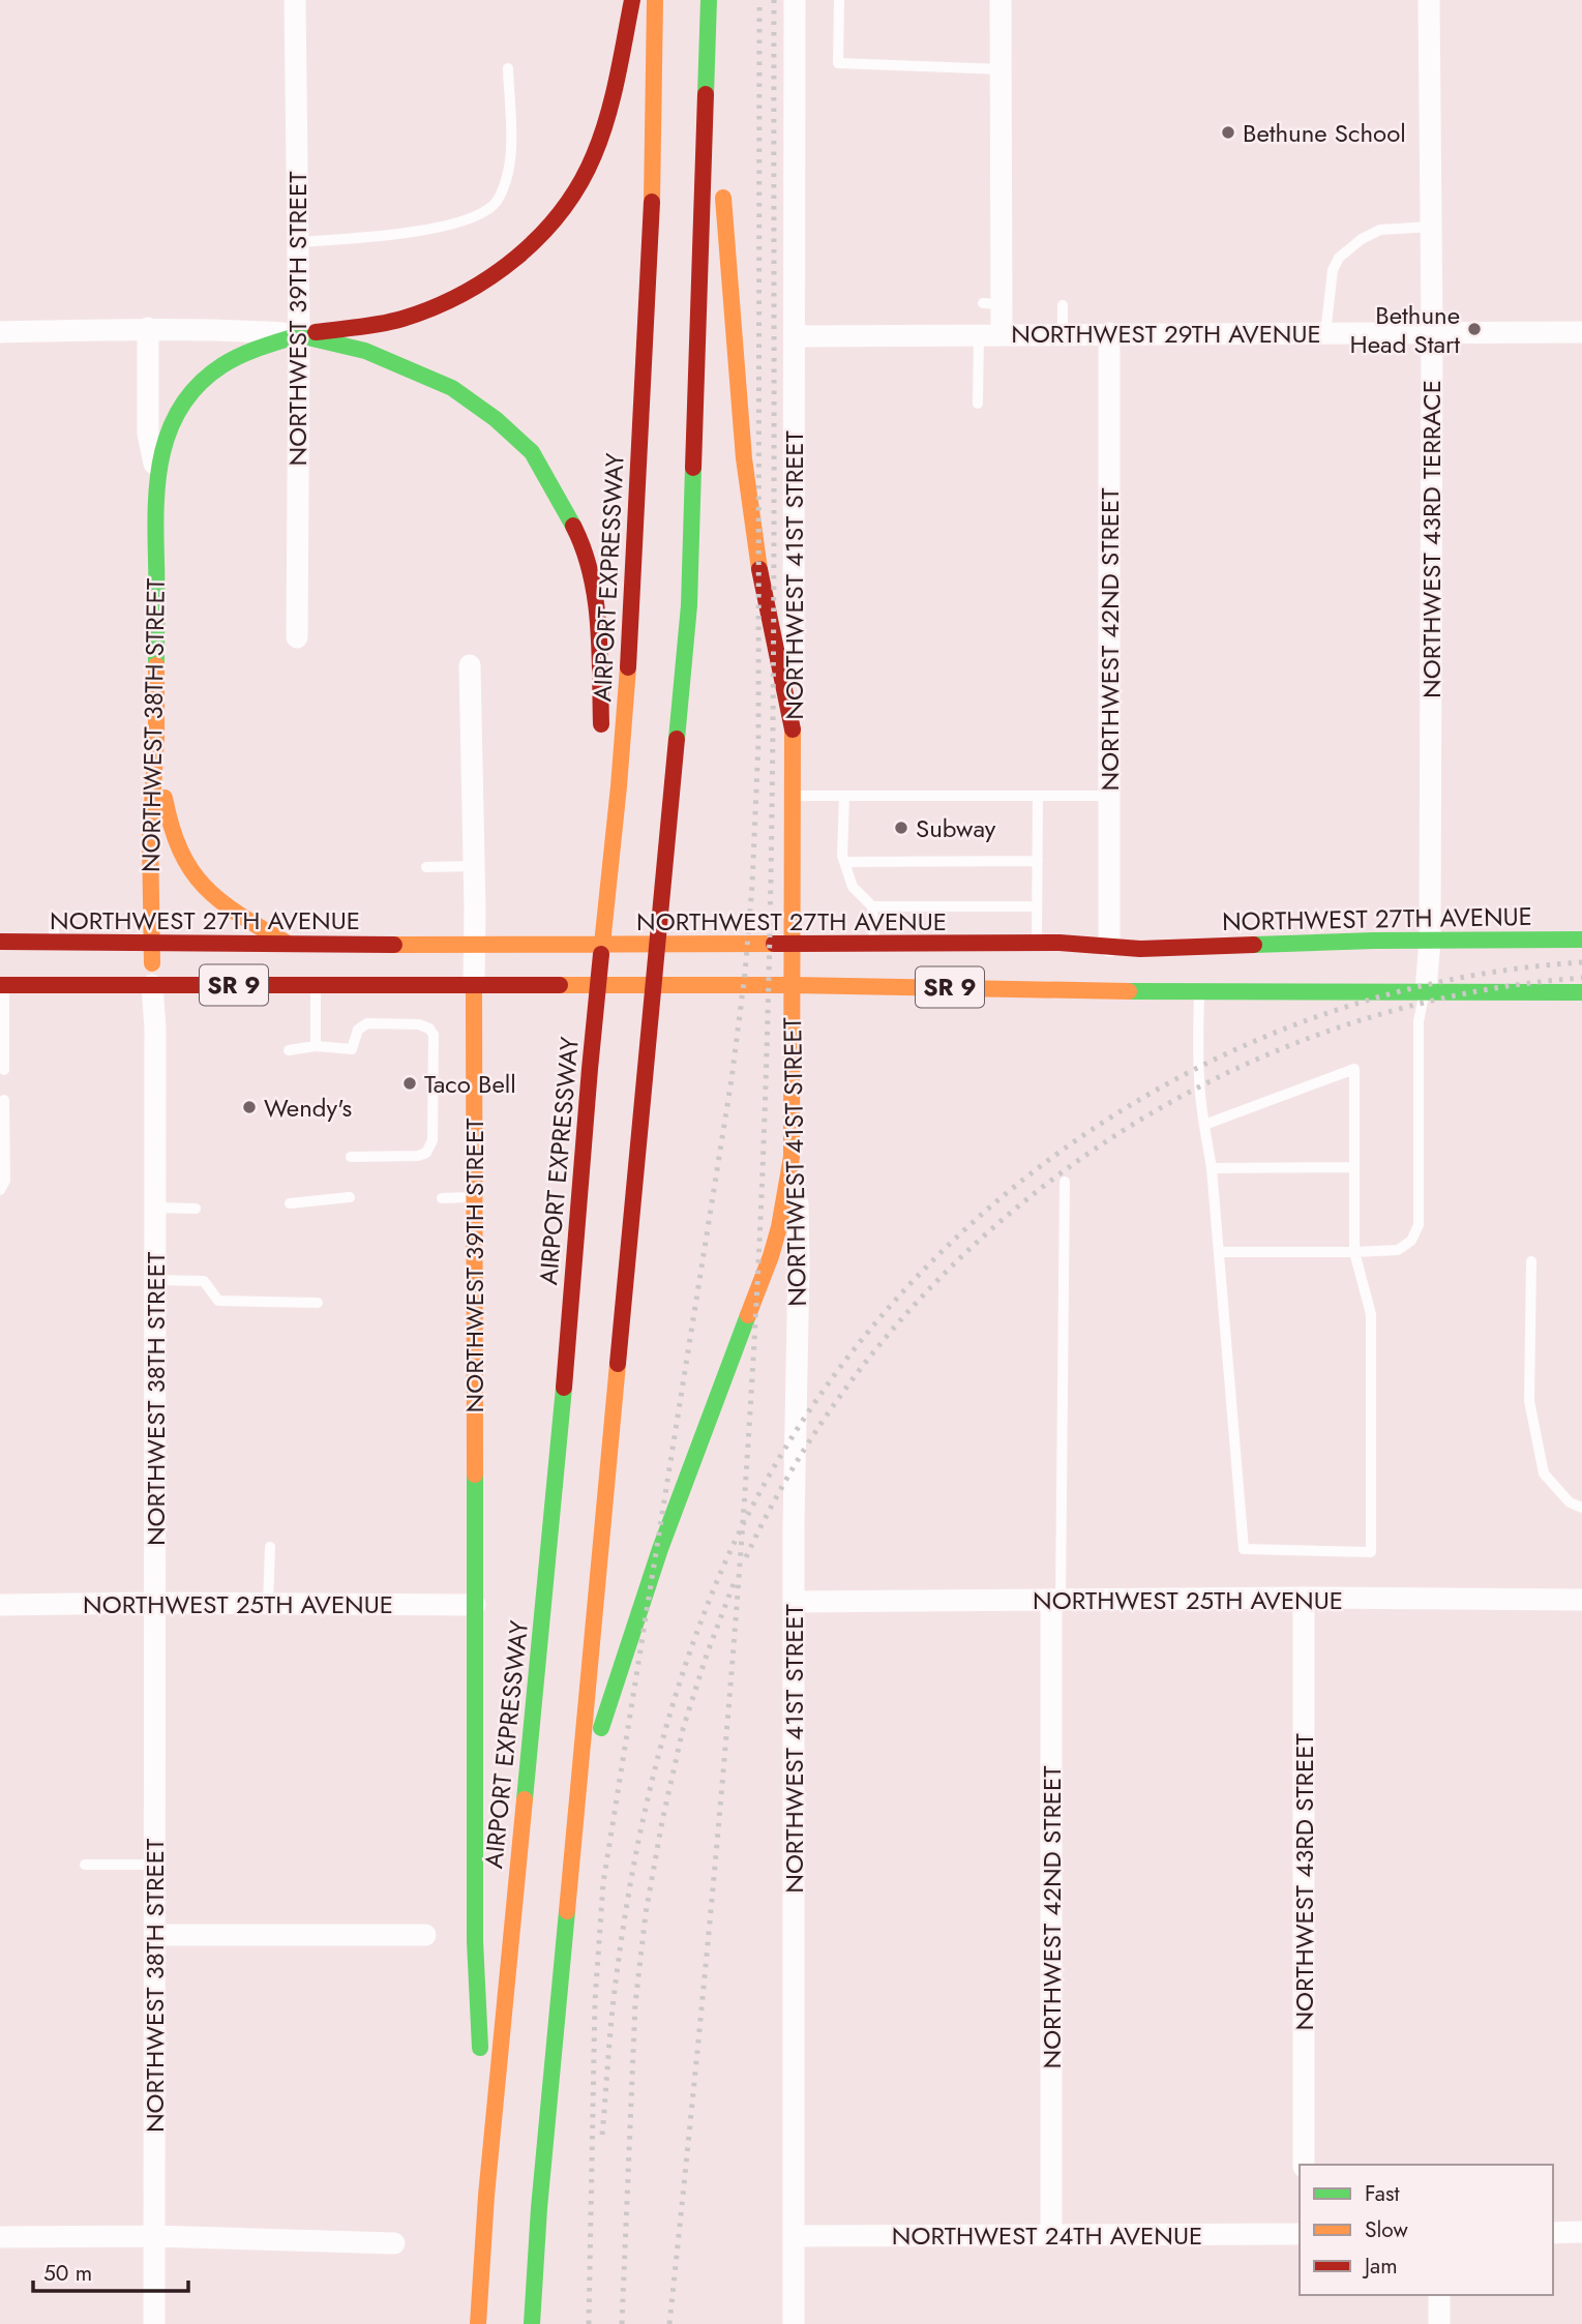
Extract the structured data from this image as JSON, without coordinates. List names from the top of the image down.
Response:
{
  "streets": {
    "main road": [
      "NORTHWEST 39TH STREET",
      "NORTHWEST 41ST STREET",
      "AIRPORT EXPRESSWAY",
      "NORTHWEST 38TH STREET",
      "NORTHWEST 27TH AVENUE",
      "SR 9"
    ],
    "street": [
      "NORTHWEST 29TH AVENUE",
      "NORTHWEST 43RD TERRACE",
      "NORTHWEST 42ND STREET",
      "NORTHWEST 25TH AVENUE",
      "NORTHWEST 43RD STREET",
      "NORTHWEST 24TH AVENUE"
    ]
  },
  "crossings": [
    ["NORTHWEST 39TH STREET", "AIRPORT EXPRESSWAY"],
    ["NORTHWEST 39TH STREET", "NORTHWEST 38TH STREET"],
    ["NORTHWEST 39TH STREET", "NORTHWEST 27TH AVENUE"],
    ["NORTHWEST 39TH STREET", "SR 9"],
    ["NORTHWEST 39TH STREET", "NORTHWEST 25TH AVENUE"],
    ["NORTHWEST 29TH AVENUE", "NORTHWEST 43RD TERRACE"],
    ["NORTHWEST 29TH AVENUE", "NORTHWEST 41ST STREET"],
    ["NORTHWEST 29TH AVENUE", "NORTHWEST 42ND STREET"],
    ["NORTHWEST 43RD TERRACE", "NORTHWEST 27TH AVENUE"],
    ["NORTHWEST 43RD TERRACE", "SR 9"],
    ["NORTHWEST 41ST STREET", "NORTHWEST 27TH AVENUE"],
    ["NORTHWEST 41ST STREET", "SR 9"],
    ["NORTHWEST 41ST STREET", "NORTHWEST 25TH AVENUE"],
    ["NORTHWEST 41ST STREET", "NORTHWEST 24TH AVENUE"],
    ["NORTHWEST 42ND STREET", "NORTHWEST 27TH AVENUE"],
    ["NORTHWEST 42ND STREET", "NORTHWEST 25TH AVENUE"],
    ["NORTHWEST 42ND STREET", "NORTHWEST 24TH AVENUE"],
    ["NORTHWEST 38TH STREET", "NORTHWEST 27TH AVENUE"],
    ["NORTHWEST 38TH STREET", "SR 9"],
    ["NORTHWEST 38TH STREET", "NORTHWEST 25TH AVENUE"],
    ["NORTHWEST 25TH AVENUE", "NORTHWEST 43RD STREET"]
  ],
  "places": [
    "Bethune School",
    "Bethune Head Start",
    "Subway",
    "Taco Bell",
    "Wendy's"
  ],
  "legend": ["Fast", "Slow", "Jam"],
  "scale_bar": "50 m"
}
